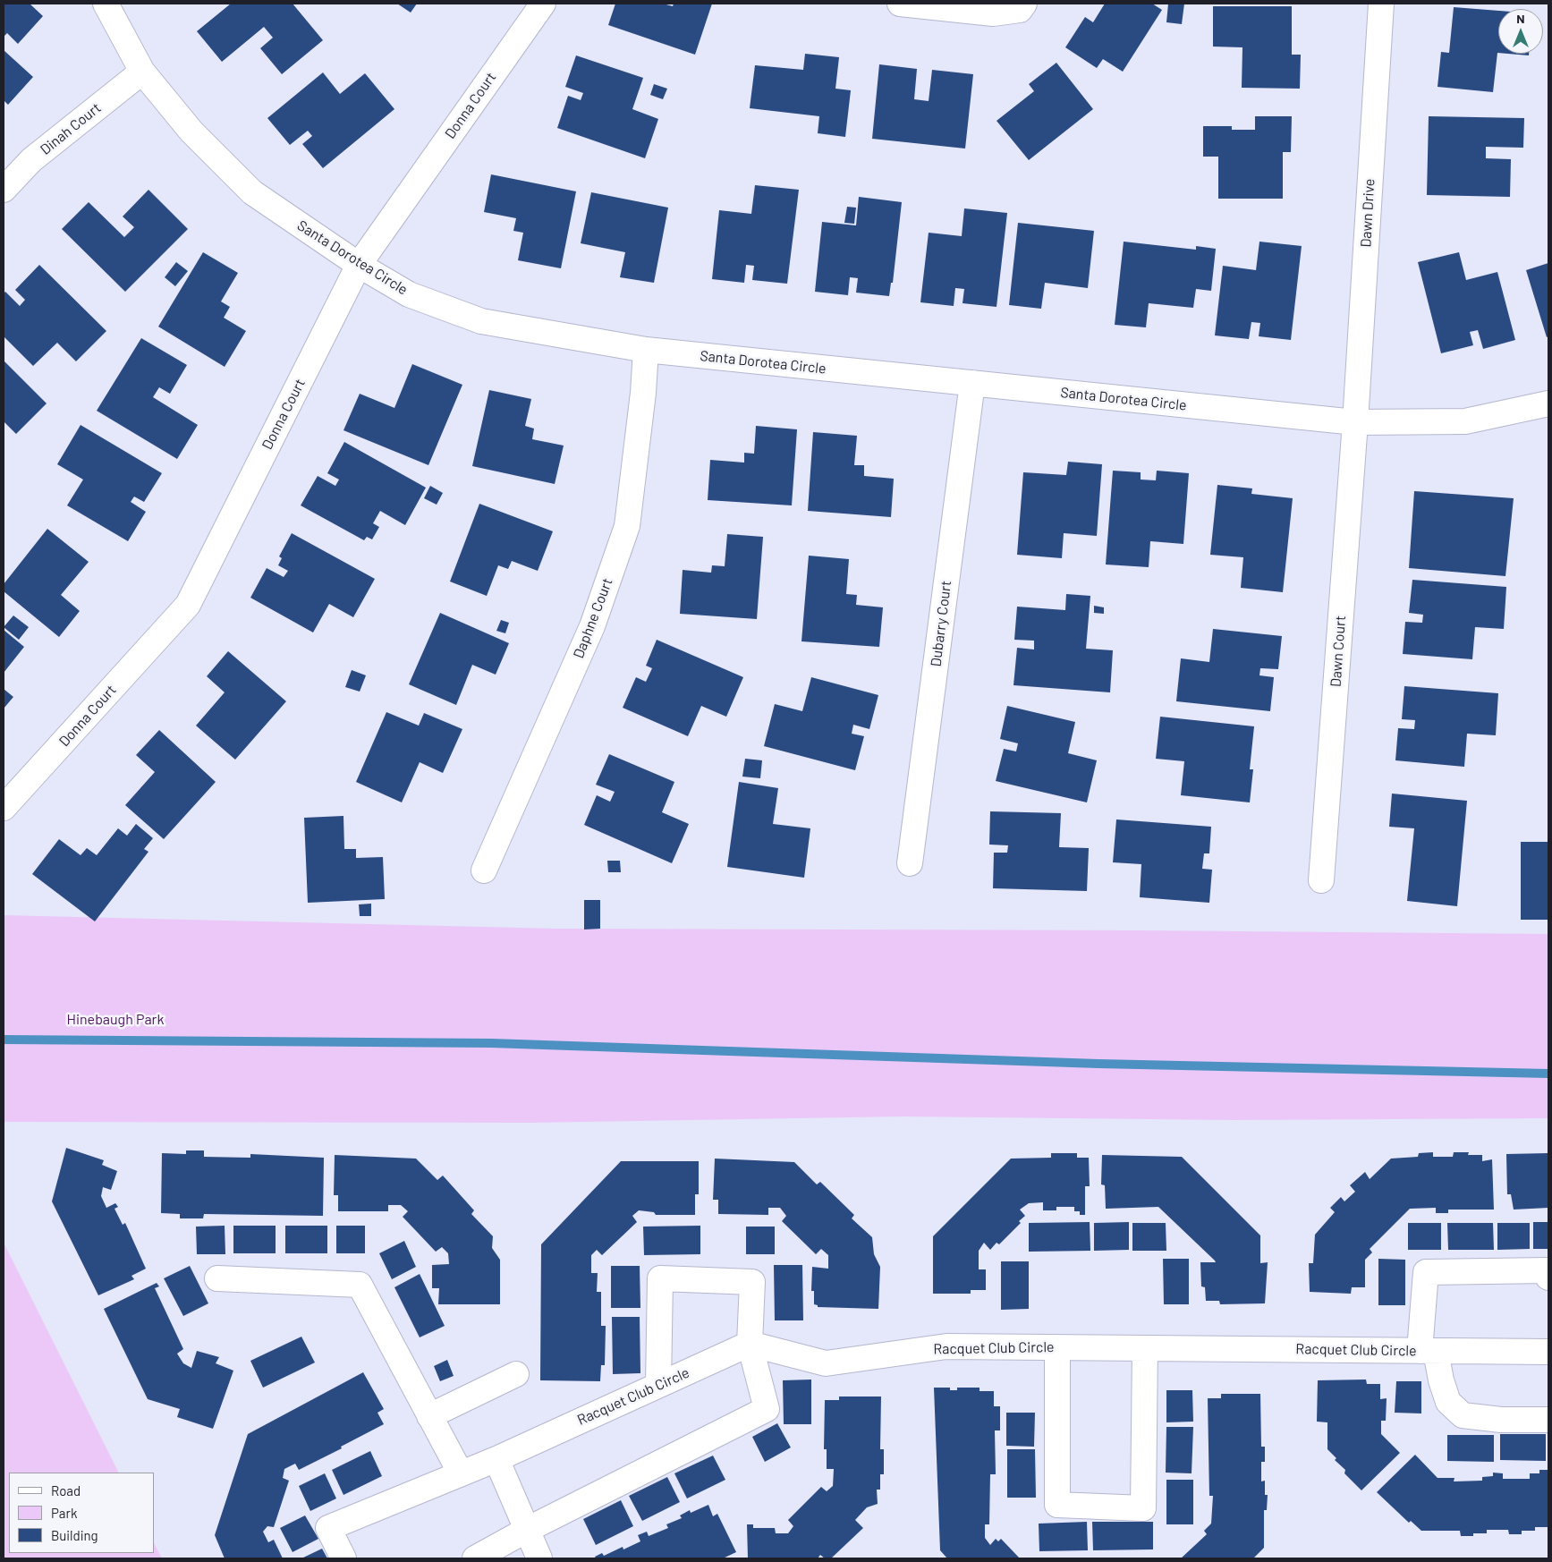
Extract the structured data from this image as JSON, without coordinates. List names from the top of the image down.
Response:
{
  "streets": {
    "street": [
      "Donna Court",
      "Dinah Court",
      "Dawn Drive",
      "Santa Dorotea Circle",
      "Daphne Court",
      "Dubarry Court",
      "Dawn Court",
      "Racquet Club Circle"
    ]
  },
  "crossings": [
    ["Donna Court", "Santa Dorotea Circle"],
    ["Dinah Court", "Santa Dorotea Circle"],
    ["Dawn Drive", "Santa Dorotea Circle"],
    ["Dawn Drive", "Dawn Court"],
    ["Santa Dorotea Circle", "Daphne Court"],
    ["Santa Dorotea Circle", "Dubarry Court"],
    ["Santa Dorotea Circle", "Dawn Court"]
  ],
  "parks": ["Hinebaugh Park"],
  "legend": ["Road", "Park", "Building"],
  "north": "top"
}
